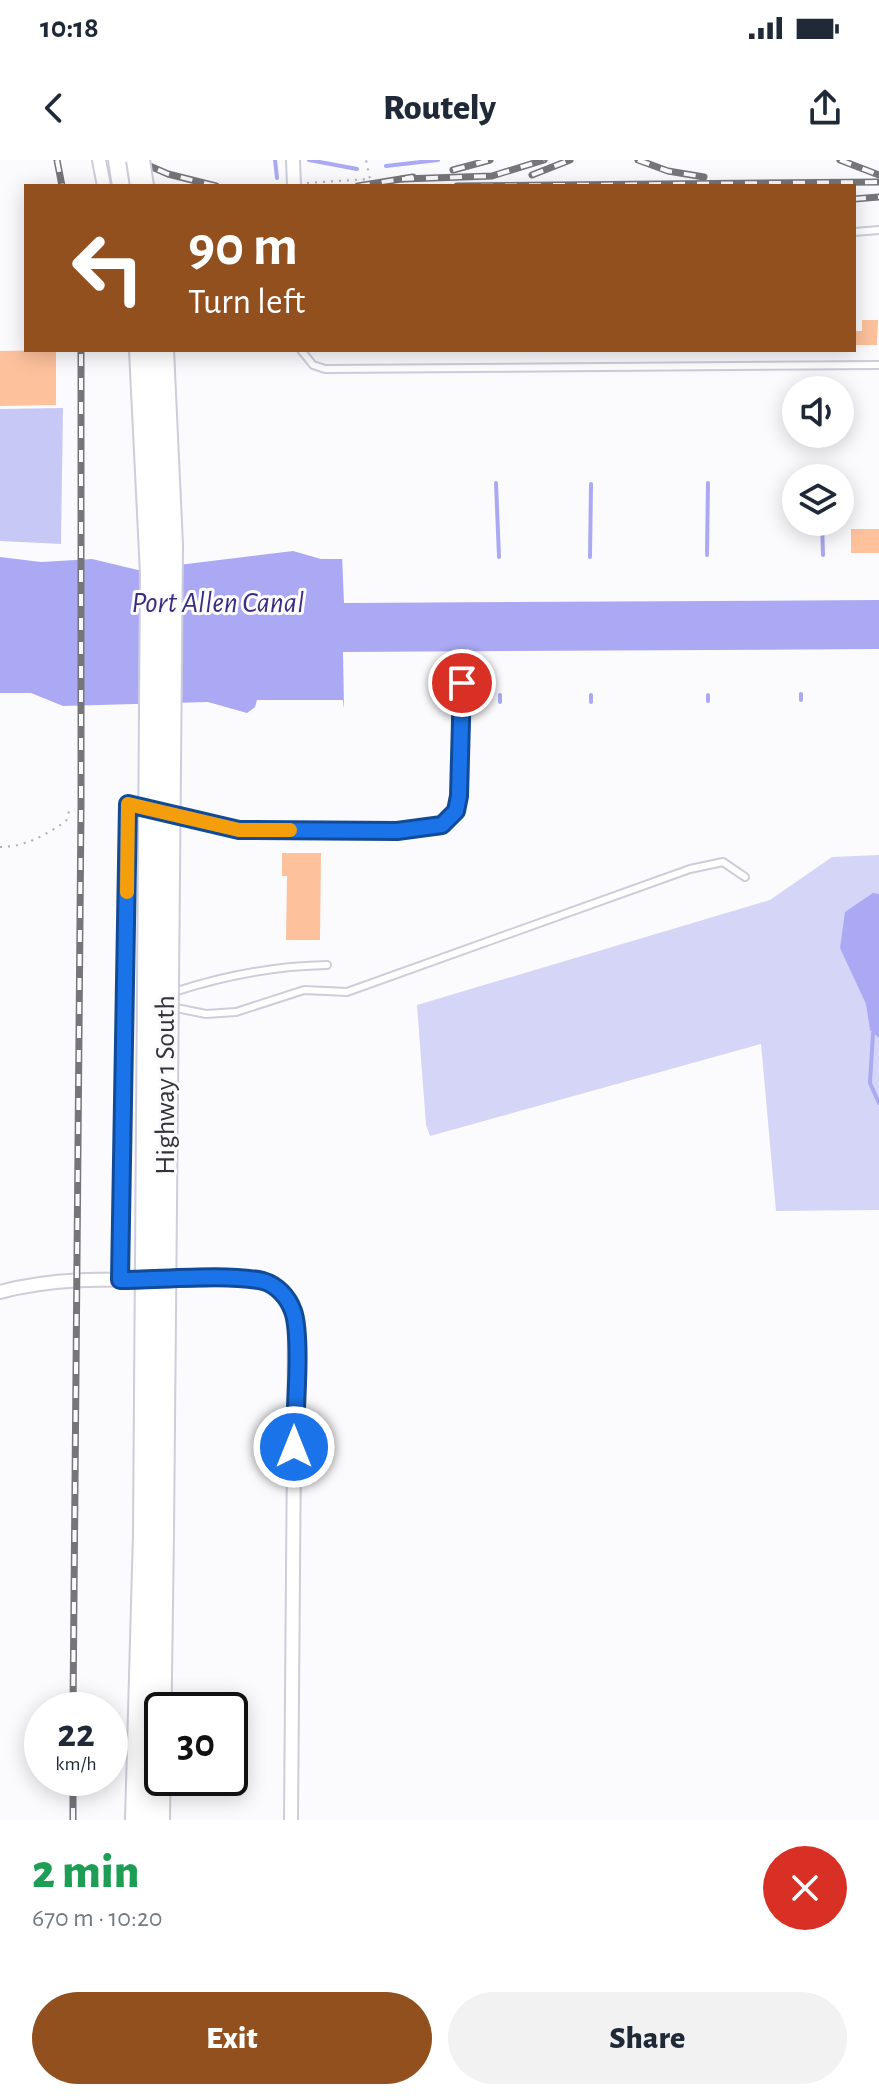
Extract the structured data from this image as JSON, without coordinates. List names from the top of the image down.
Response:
{
  "streets": {
    "highway": ["Highway 1 South"]
  },
  "water": ["Port Allen Canal"],
  "page": {
    "status": "10:18",
    "header": "Routely",
    "turn": ["90 m", "Turn left"],
    "speed": "22 km/h",
    "limit": "30",
    "heading": ["2 min", "670 m · 10:20"],
    "buttons": ["Exit", "Share"]
  }
}
